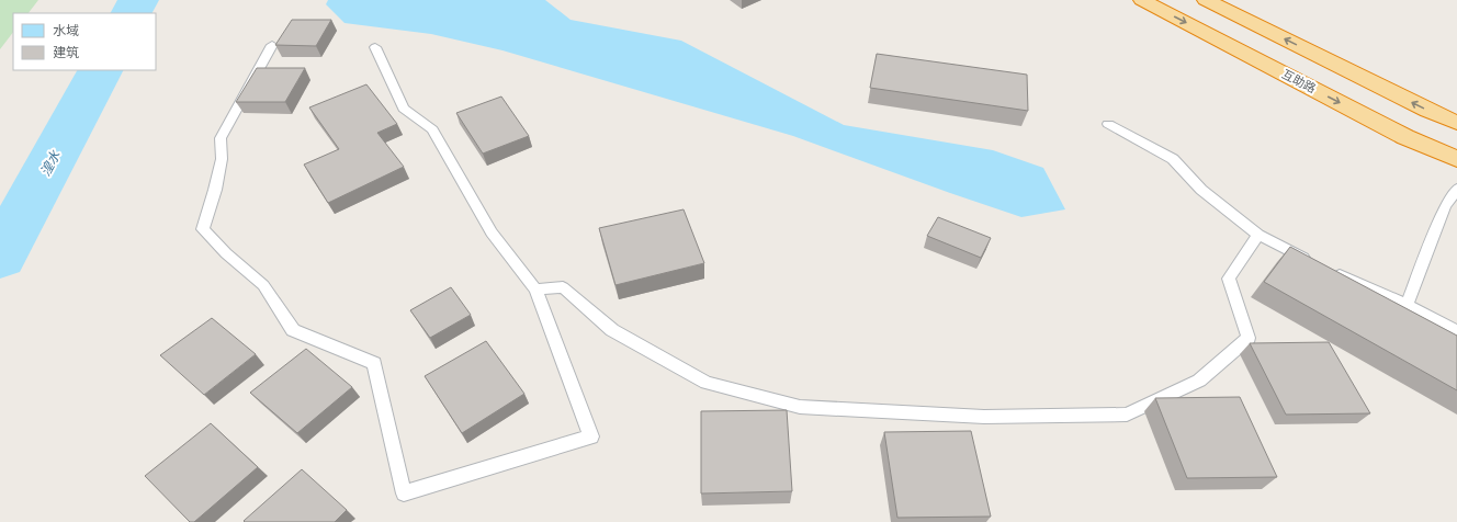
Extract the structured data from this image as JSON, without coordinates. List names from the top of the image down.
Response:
{
  "streets": {
    "highway": ["互助路"]
  },
  "water": ["湟水"],
  "legend": ["水域", "建筑"]
}
